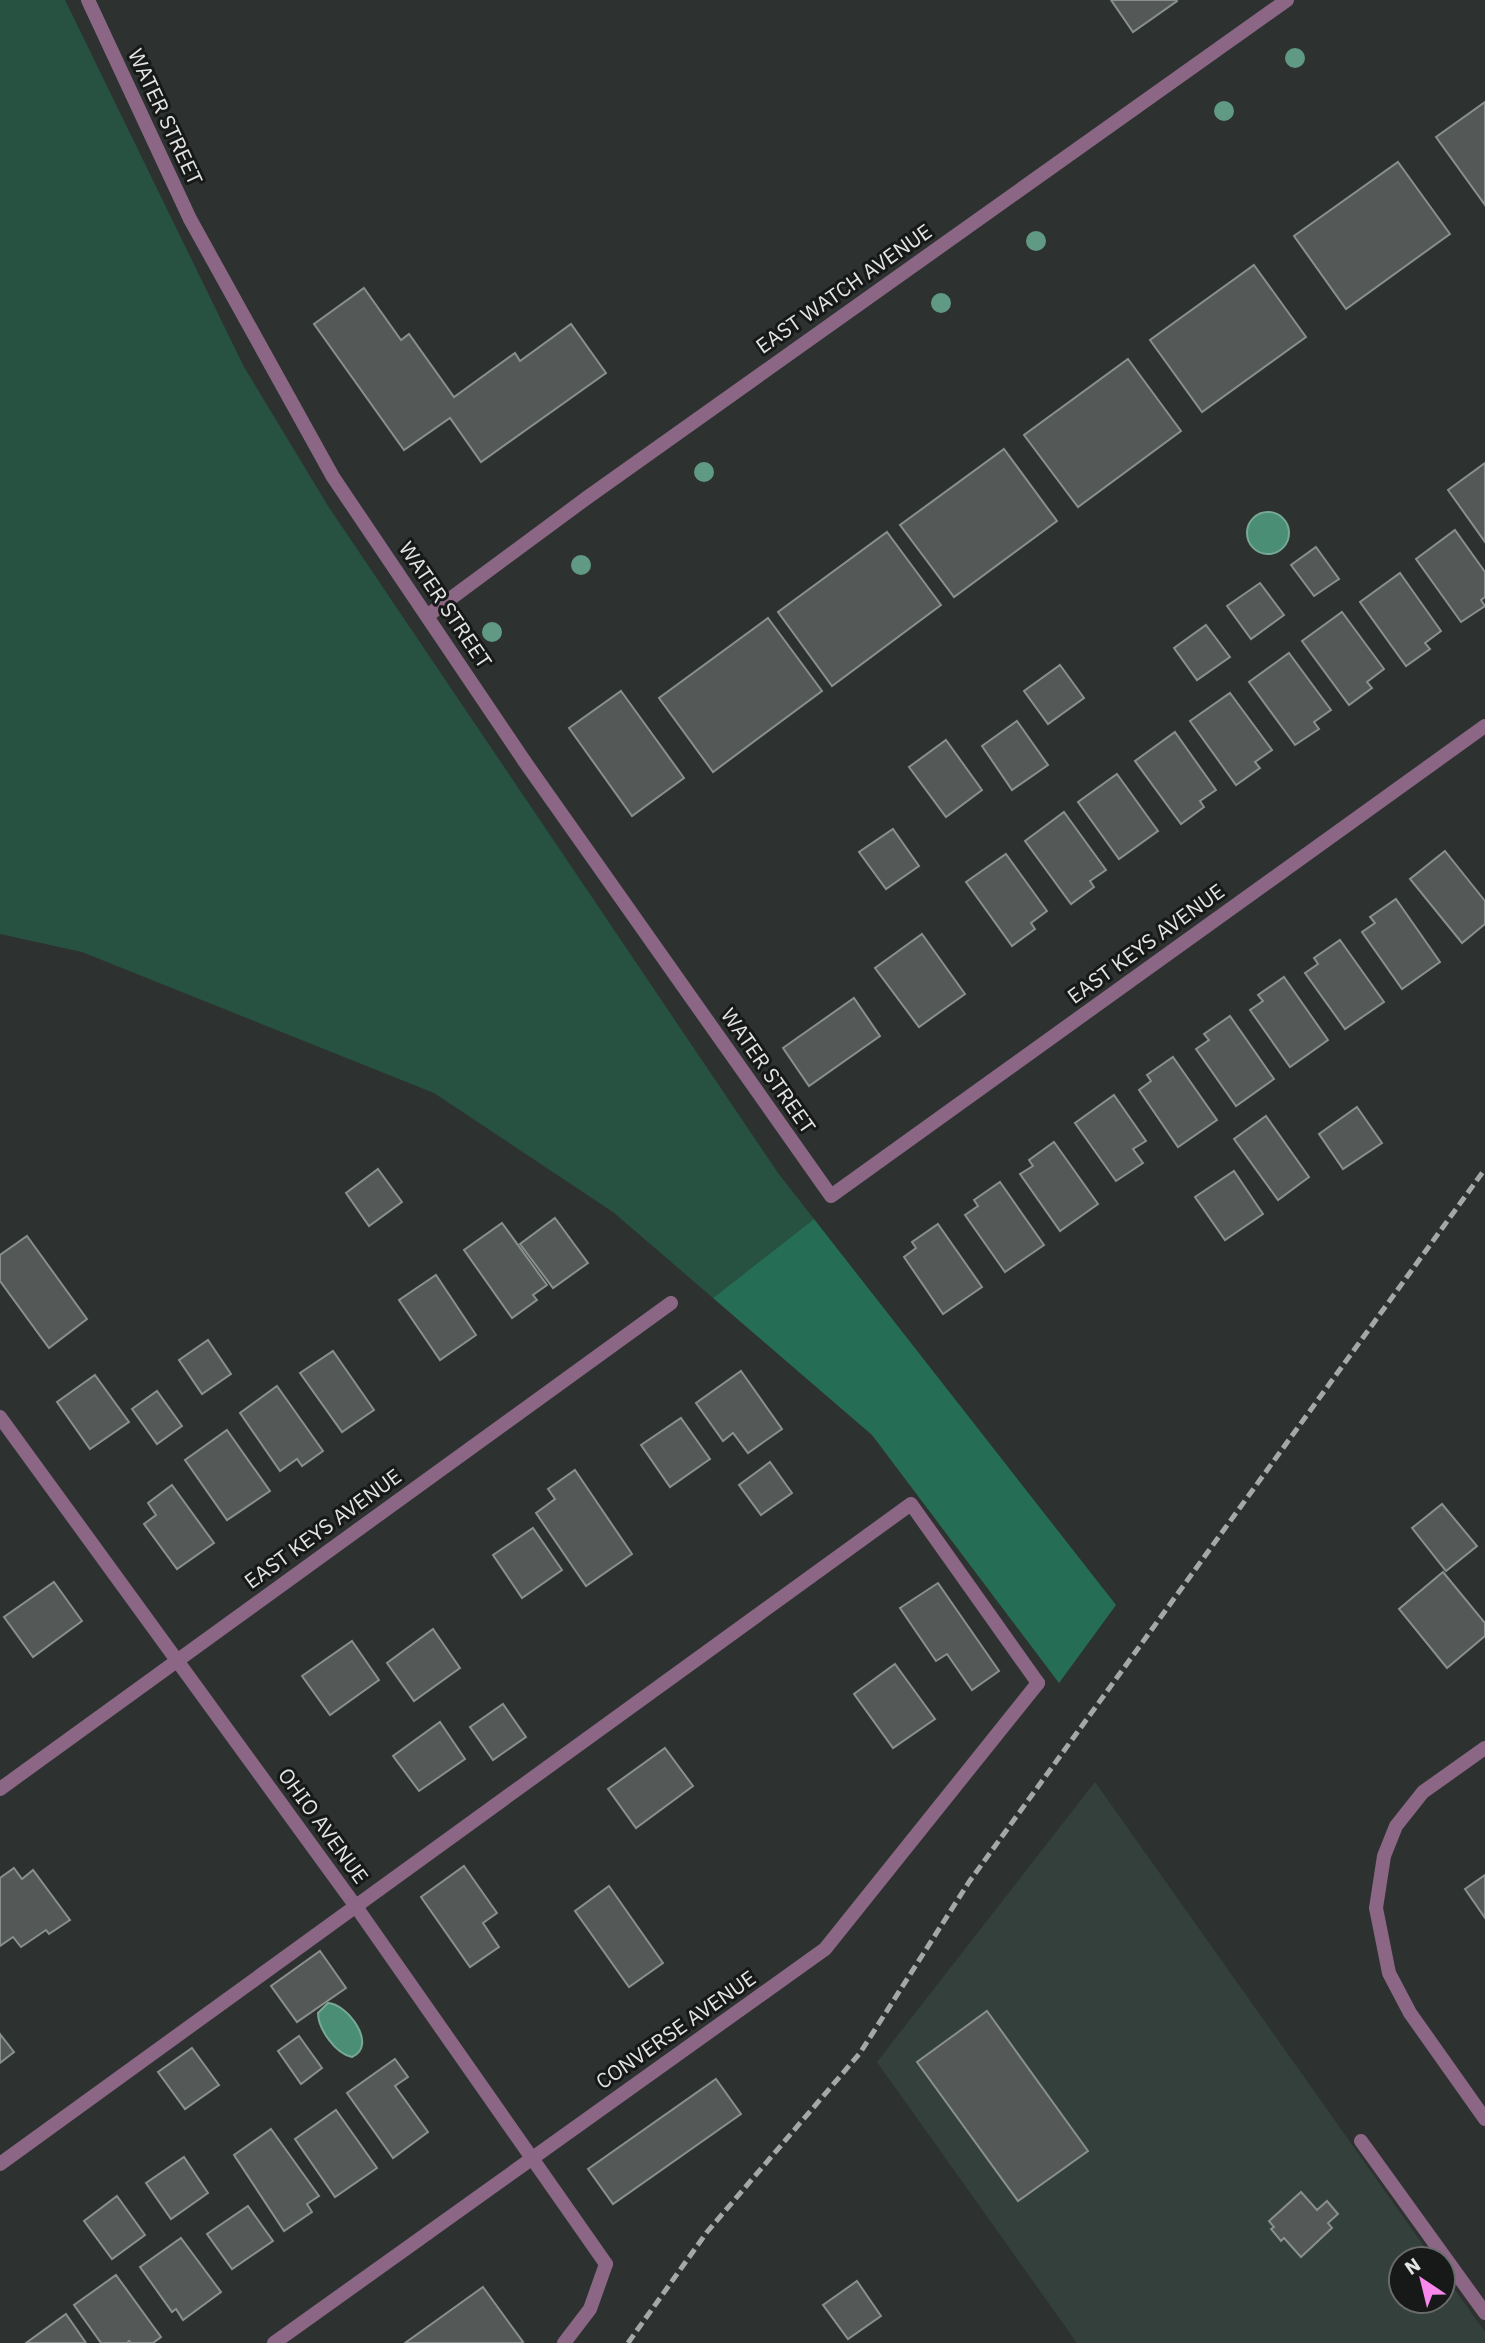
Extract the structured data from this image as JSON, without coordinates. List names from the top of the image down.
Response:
{
  "streets": {
    "street": [
      "WATER STREET",
      "EAST WATCH AVENUE",
      "EAST KEYS AVENUE",
      "OHIO AVENUE",
      "CONVERSE AVENUE"
    ]
  },
  "crossings": [
    ["WATER STREET", "EAST WATCH AVENUE"],
    ["WATER STREET", "EAST KEYS AVENUE"],
    ["EAST KEYS AVENUE", "OHIO AVENUE"],
    ["OHIO AVENUE", "CONVERSE AVENUE"]
  ],
  "north": "top left"
}
